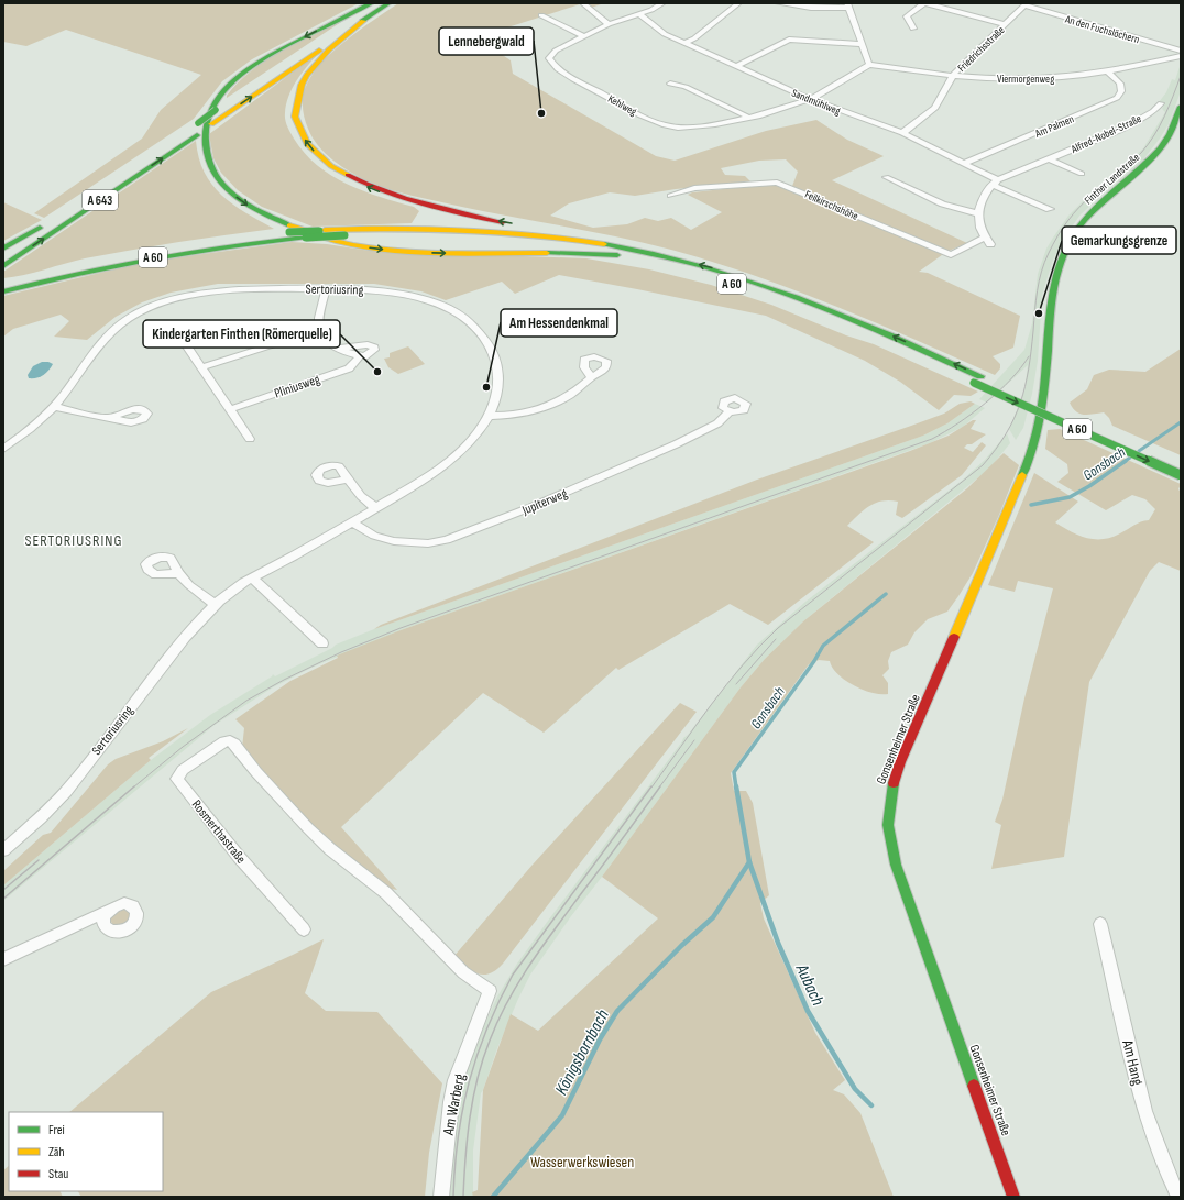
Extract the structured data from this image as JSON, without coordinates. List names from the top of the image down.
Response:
{
  "streets": {
    "main road": [
      "Finther Landstraße",
      "A 643",
      "A 60",
      "Gonsenheimer Straße"
    ],
    "street": [
      "An den Fuchslöchern",
      "Friedrichsstraße",
      "Viermorgenweg",
      "Sandmühlweg",
      "Kehlweg",
      "Am Palmen",
      "Alfred-Nobel-Straße",
      "Feilkirschshöhe",
      "Sertoriusring",
      "Pliniusweg",
      "Jupiterweg",
      "Rosmerthastraße",
      "Am Hang",
      "Am Warberg"
    ]
  },
  "crossings": [
    ["An den Fuchslöchern", "Friedrichsstraße"],
    ["Friedrichsstraße", "Viermorgenweg"],
    ["Friedrichsstraße", "Sandmühlweg"],
    ["Viermorgenweg", "Kehlweg"],
    ["Viermorgenweg", "Am Palmen"],
    ["Sandmühlweg", "Kehlweg"],
    ["Sandmühlweg", "Am Palmen"],
    ["Sandmühlweg", "Alfred-Nobel-Straße"],
    ["Finther Landstraße", "Gonsenheimer Straße"],
    ["Sertoriusring", "Jupiterweg"],
    ["Rosmerthastraße", "Am Warberg"]
  ],
  "districts": ["SERTORIUSRING"],
  "water": ["Gonsbach", "Aubach", "Königsbornbach"],
  "parks": ["Wasserwerkswiesen"],
  "places": [
    "Lennebergwald",
    "Gemarkungsgrenze",
    "Kindergarten Finthen (Römerquelle)",
    "Am Hessendenkmal"
  ],
  "legend": ["Frei", "Zäh", "Stau"]
}
